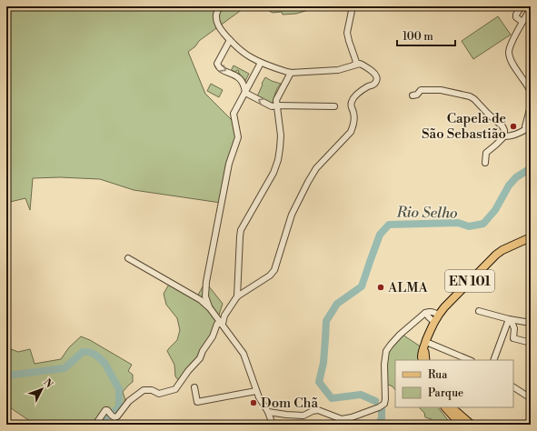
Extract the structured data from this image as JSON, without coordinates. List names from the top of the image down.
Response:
{
  "streets": {
    "main road": ["EN 101"]
  },
  "water": ["Rio Selho"],
  "places": ["Capela de São Sebastião", "ALMA", "Dom Chã"],
  "legend": ["Rua", "Parque"],
  "scale_bar": "100 m",
  "north": "top right"
}
